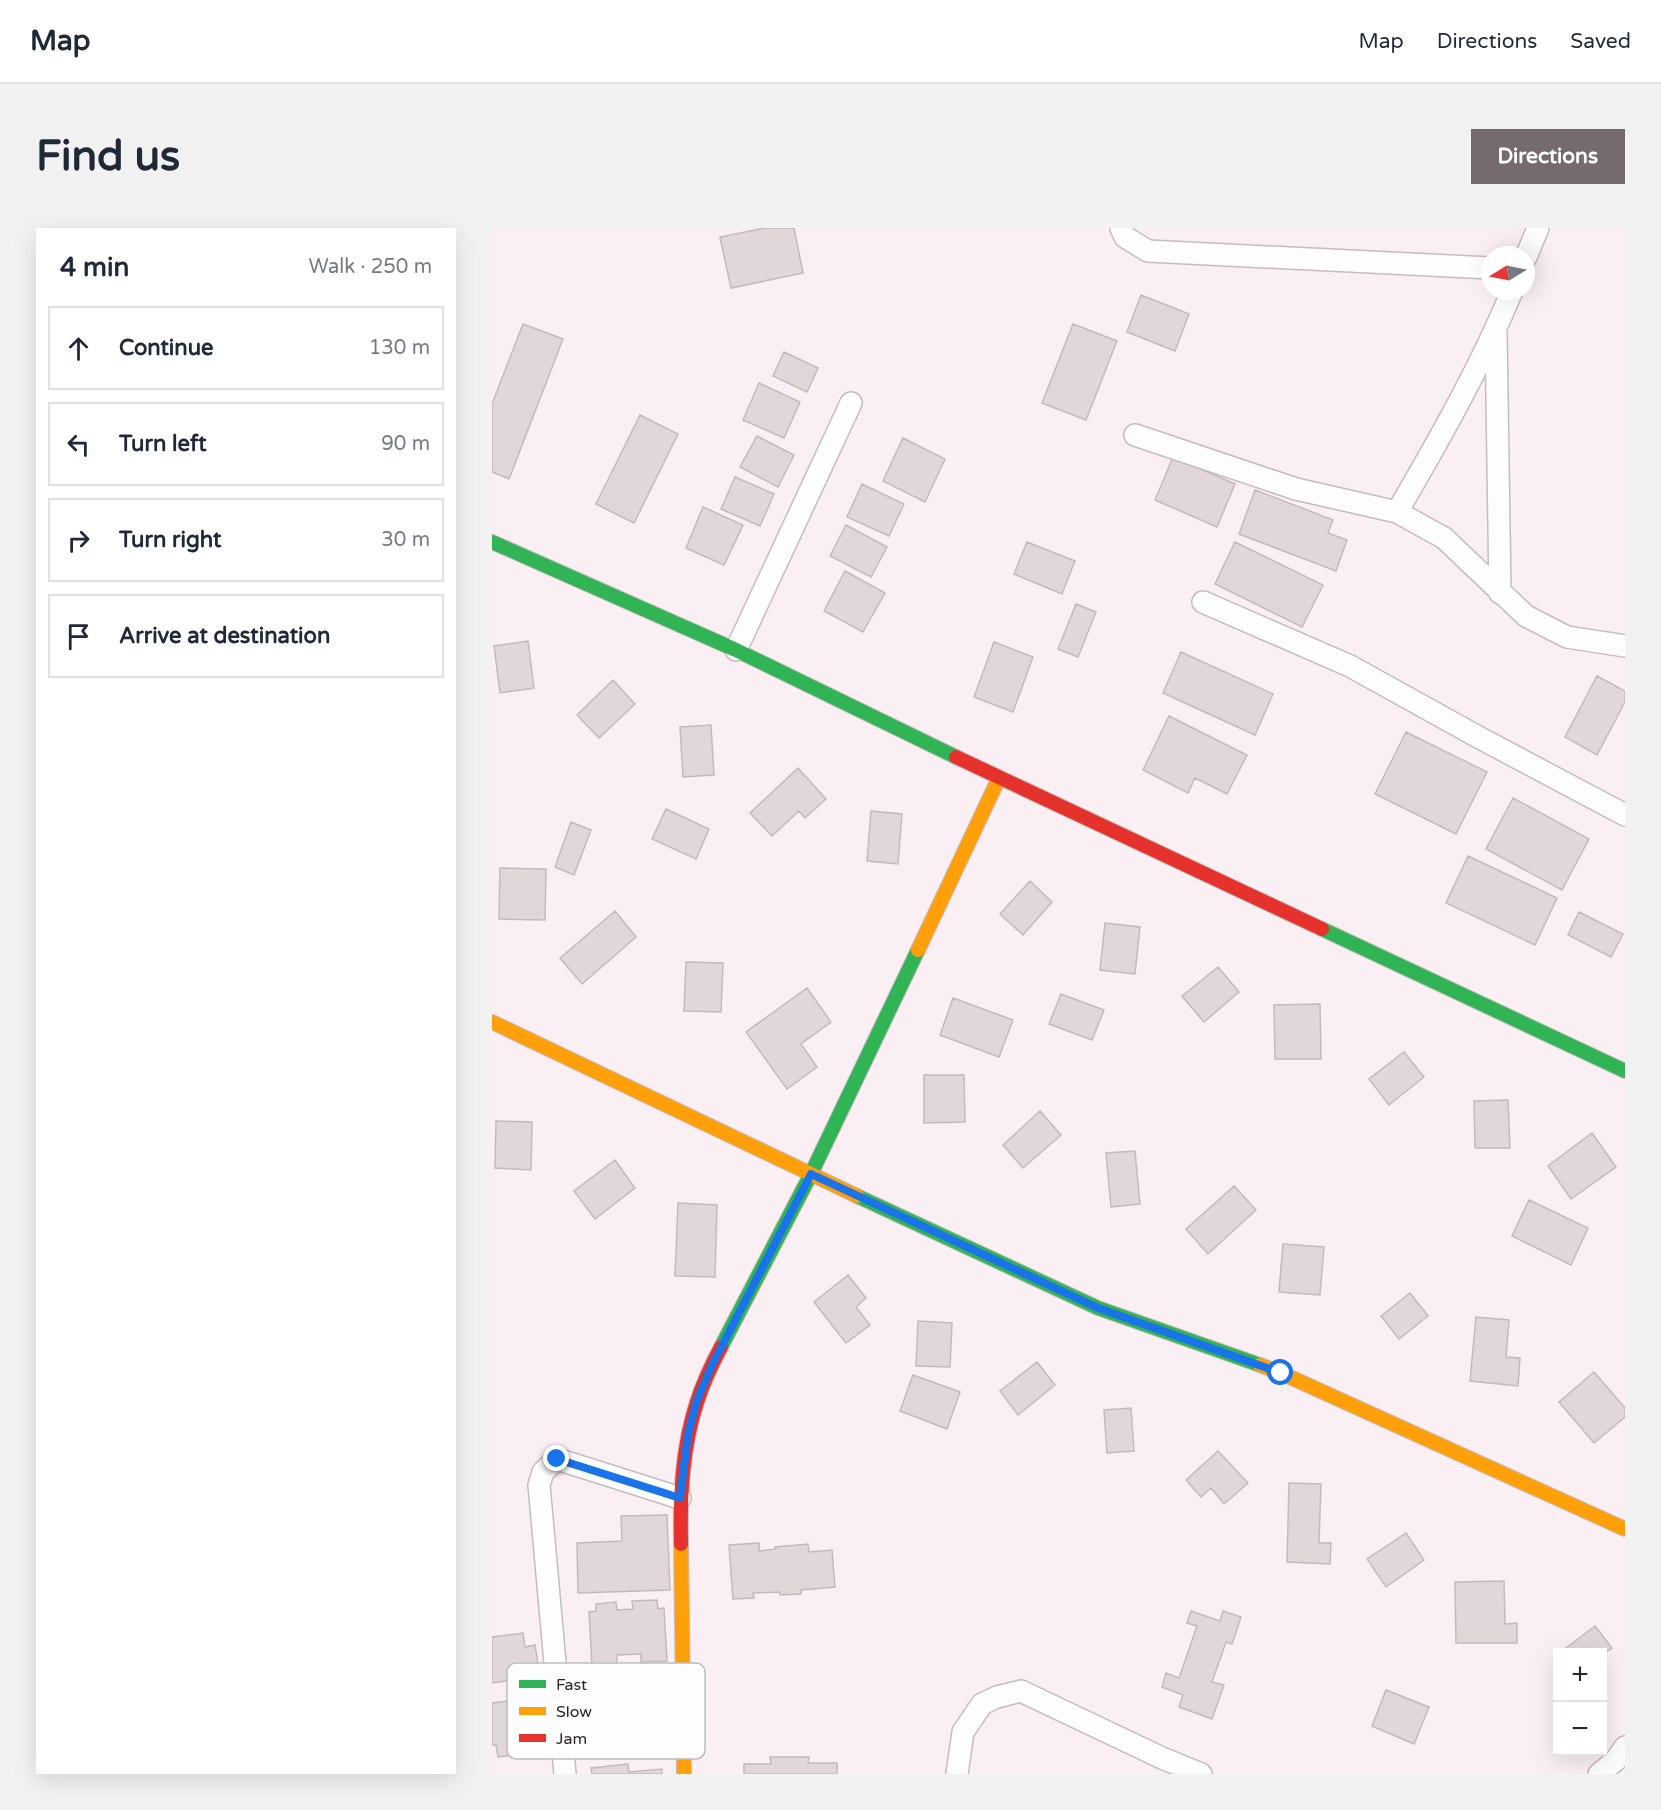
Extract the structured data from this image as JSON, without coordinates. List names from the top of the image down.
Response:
{
  "legend": ["Fast", "Slow", "Jam"],
  "north": "left",
  "page": {
    "header": "Map",
    "nav": ["Map", "Directions", "Saved"],
    "buttons": "Directions",
    "title": "Find us",
    "heading": ["4 min", "Walk · 250 m"],
    "list": [
      ["Continue", "130 m"],
      ["Turn left", "90 m"],
      ["Turn right", "30 m"],
      "Arrive at destination"
    ],
    "map_buttons": ["+", "−"]
  }
}
